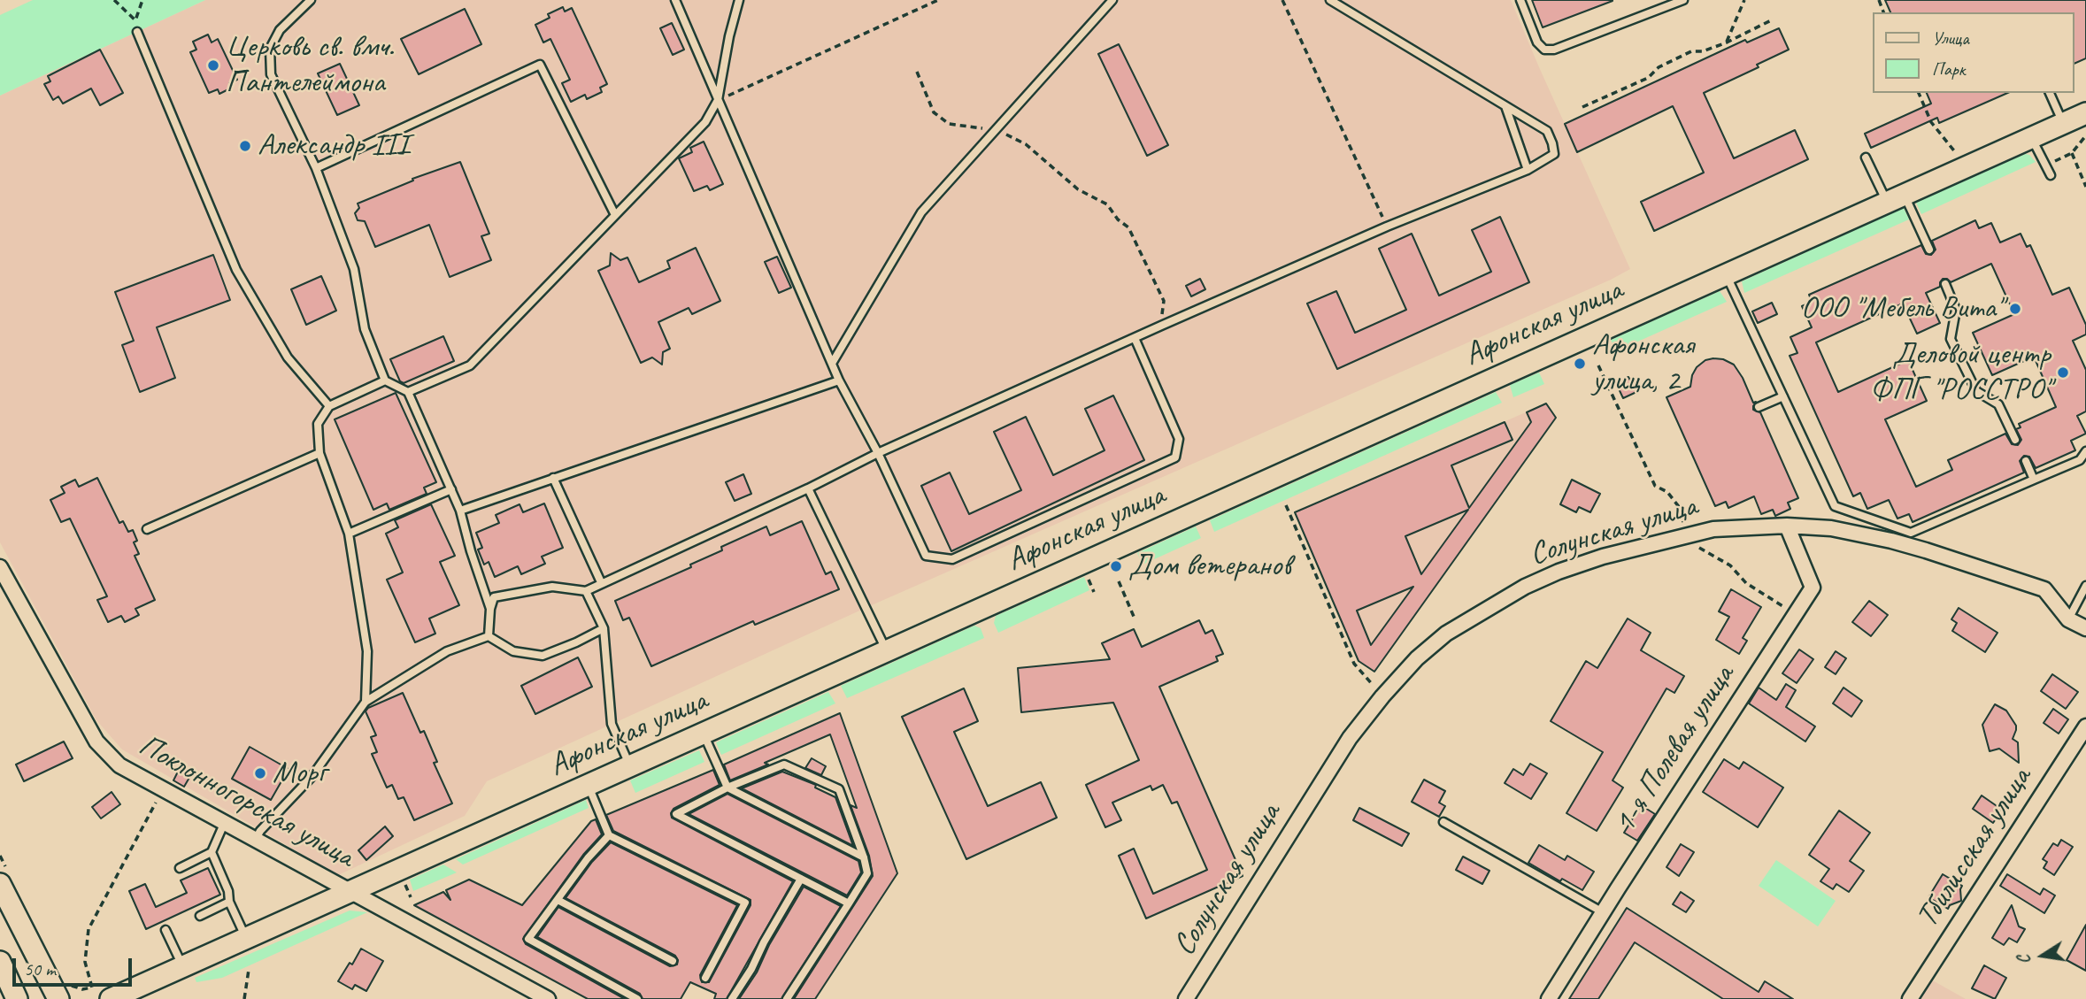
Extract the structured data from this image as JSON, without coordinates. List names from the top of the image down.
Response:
{
  "streets": {
    "street": [
      "Афонская улица",
      "Солунская улица",
      "1-я Полевая улица",
      "Поклонногорская улица",
      "Тбилисская улица"
    ]
  },
  "crossings": [
    ["Афонская улица", "Поклонногорская улица"],
    ["Солунская улица", "1-я Полевая улица"]
  ],
  "places": [
    "Церковь св. вмч. Пантелеймона",
    "Александр III",
    "ООО \"Мебель Вита\"",
    "Афонская улица, 2",
    "Деловой центр ФПГ \"РОССТРО\"",
    "Дом ветеранов",
    "Морг"
  ],
  "legend": ["Улица", "Парк"],
  "scale_bar": "50 m",
  "north": "left"
}
